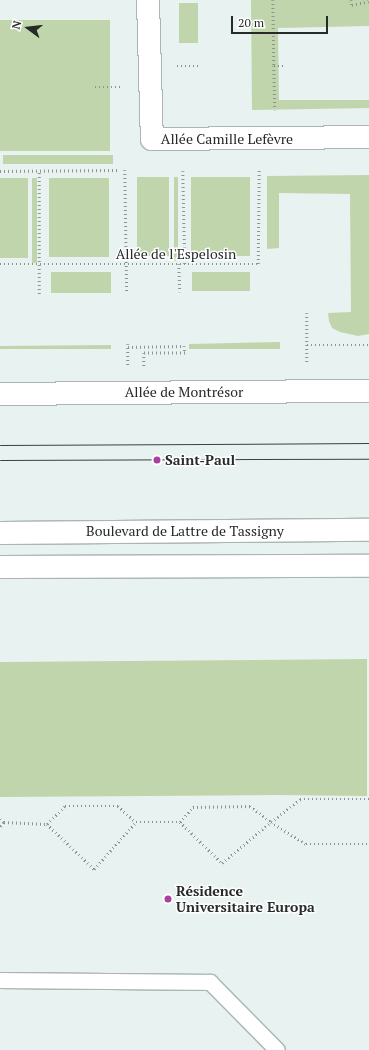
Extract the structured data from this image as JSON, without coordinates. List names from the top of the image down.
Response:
{
  "streets": {
    "street": ["Allée Camille Lefèvre", "Allée de Montrésor", "Boulevard de Lattre de Tassigny"],
    "path": ["Allée de l'Espelosin"]
  },
  "places": ["Saint-Paul", "Résidence Universitaire Europa"],
  "scale_bar": "20 m",
  "north": "left"
}
